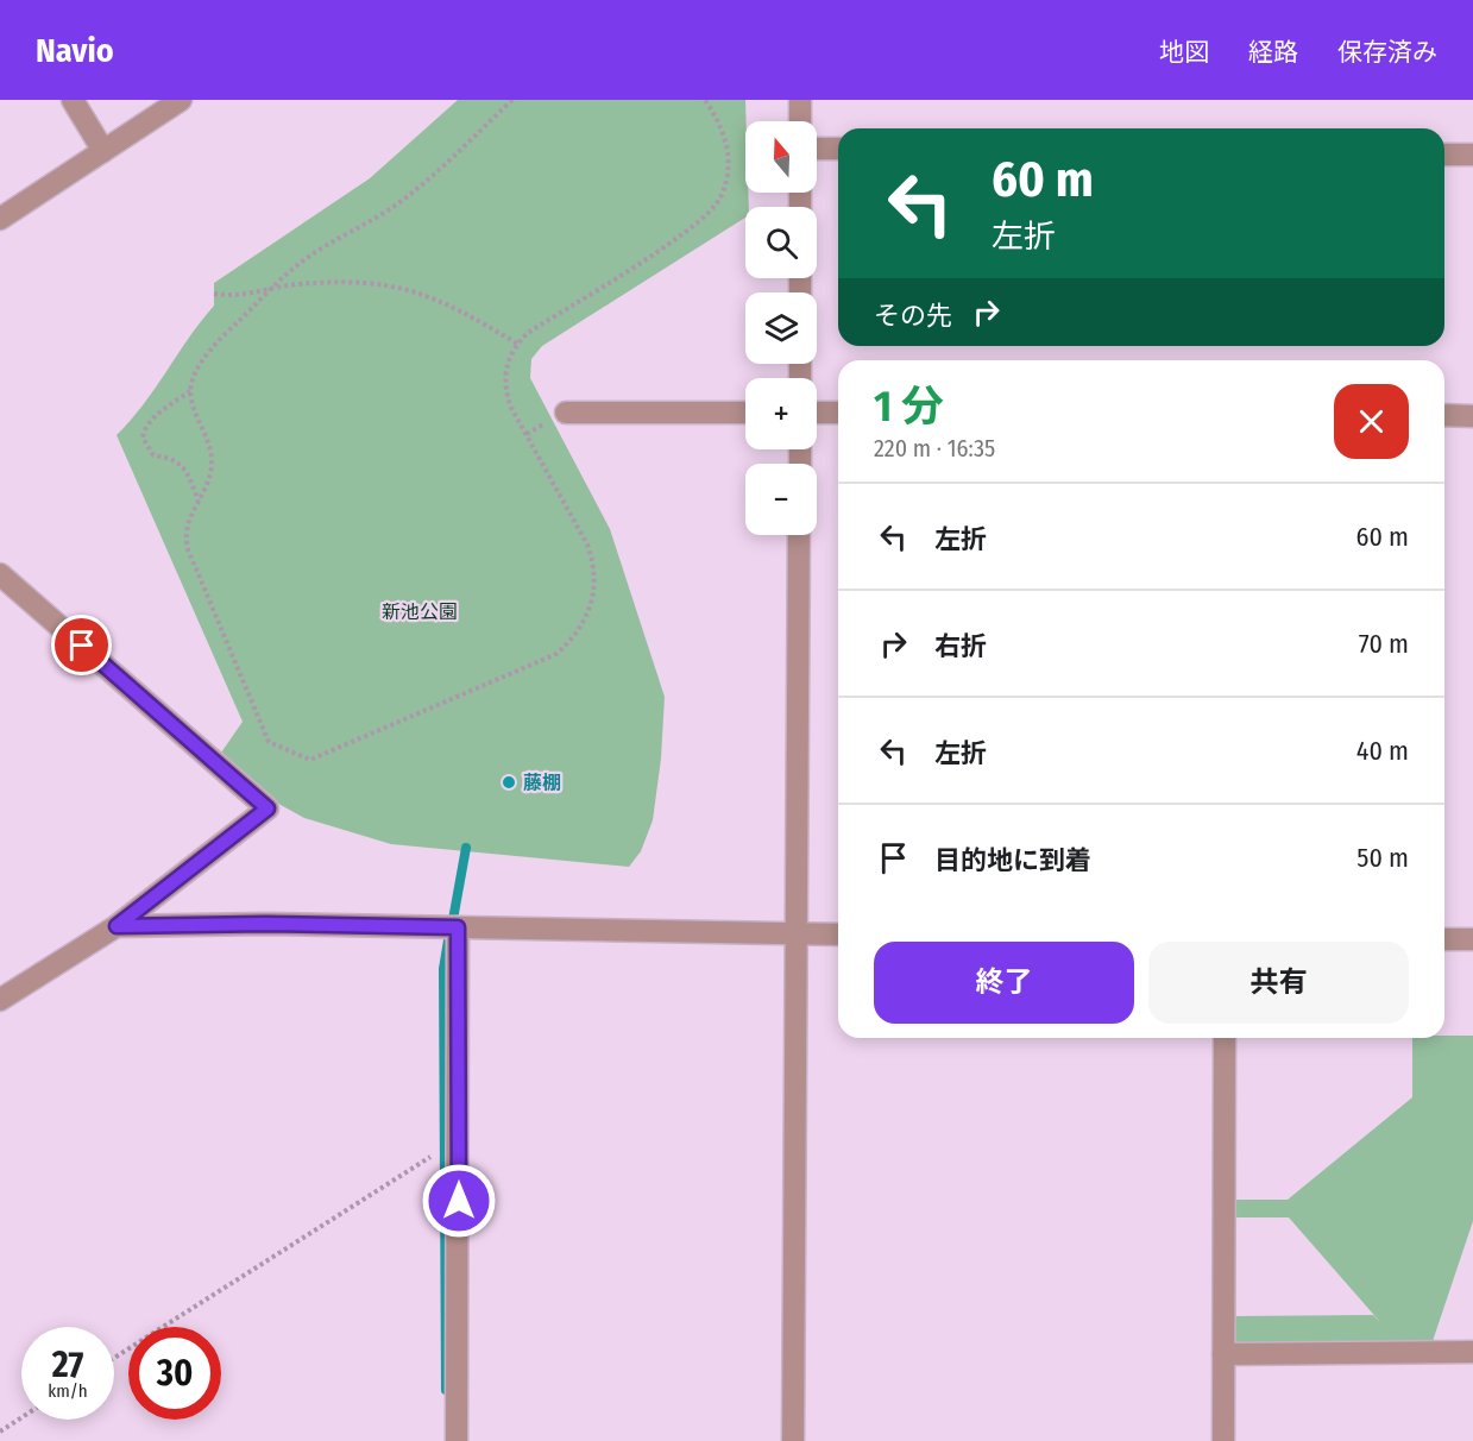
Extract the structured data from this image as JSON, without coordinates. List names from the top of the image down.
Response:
{
  "parks": ["新池公園"],
  "places": ["藤棚"],
  "north": "top",
  "page": {
    "header": "Navio",
    "nav": ["地図", "経路", "保存済み"],
    "map_buttons": ["+", "−"],
    "turn": ["60 m", "左折"],
    "then": "その先",
    "heading": ["1 分", "220 m · 16:35"],
    "list": [
      {
        "name": "左折",
        "value": "60 m"
      },
      {
        "name": "右折",
        "value": "70 m"
      },
      {
        "name": "左折",
        "value": "40 m"
      },
      {
        "name": "目的地に到着",
        "value": "50 m"
      }
    ],
    "buttons": ["終了", "共有"],
    "speed": "27 km/h",
    "limit": "30"
  }
}
